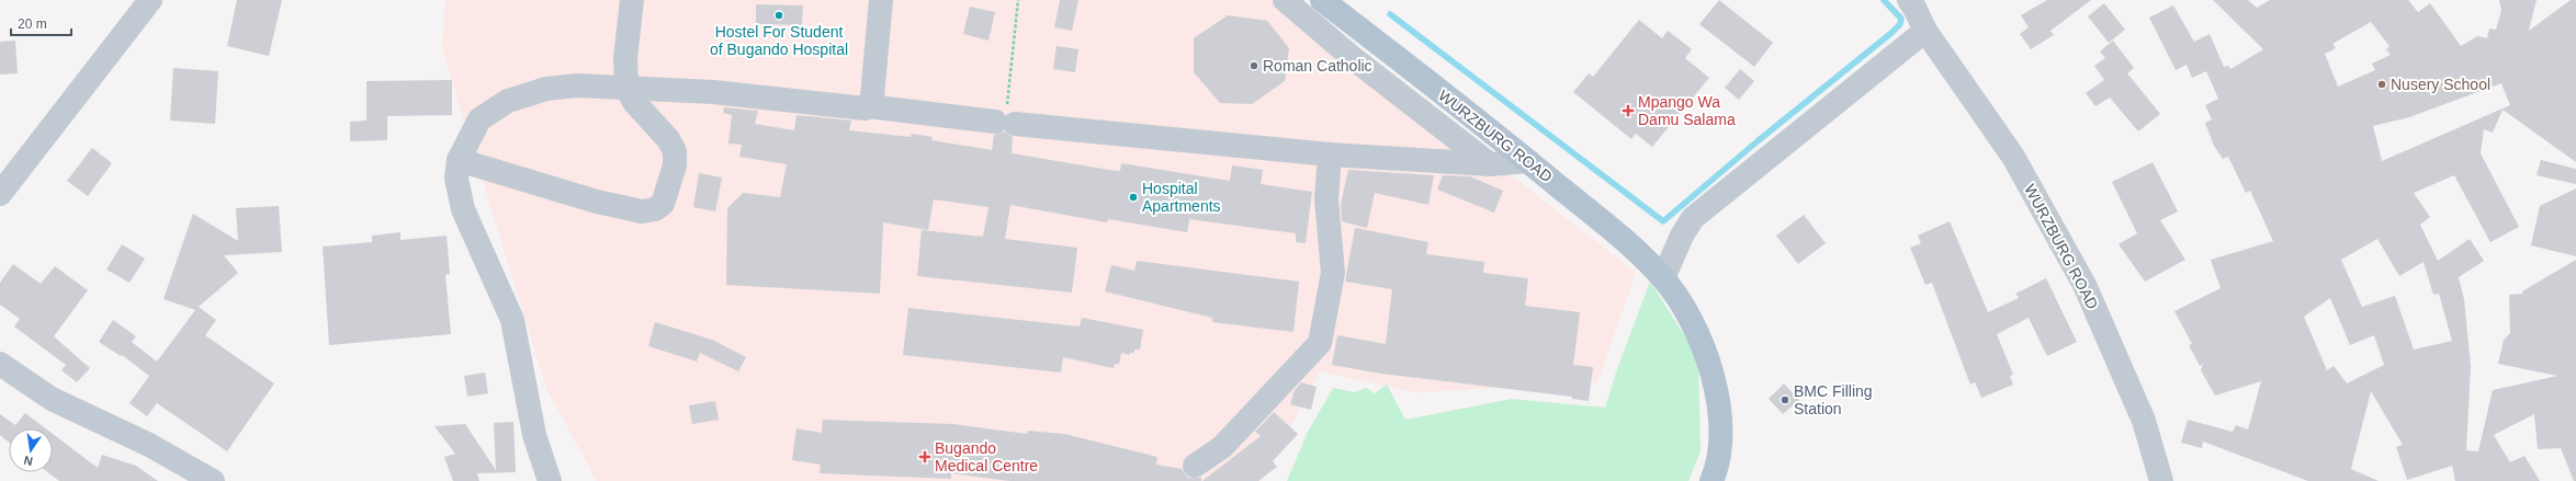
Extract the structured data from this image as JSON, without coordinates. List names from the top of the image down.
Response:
{
  "streets": {
    "main road": ["WURZBURG ROAD"]
  },
  "places": {
    "other": [
      "Hostel For Student of Bugando Hospital",
      "Roman Catholic",
      "Nusery School",
      "Hospital Apartments",
      "BMC Filling Station"
    ],
    "health": ["Mpango Wa Damu Salama", "Bugando Medical Centre"]
  },
  "scale_bar": "20 m",
  "north": "bottom"
}
